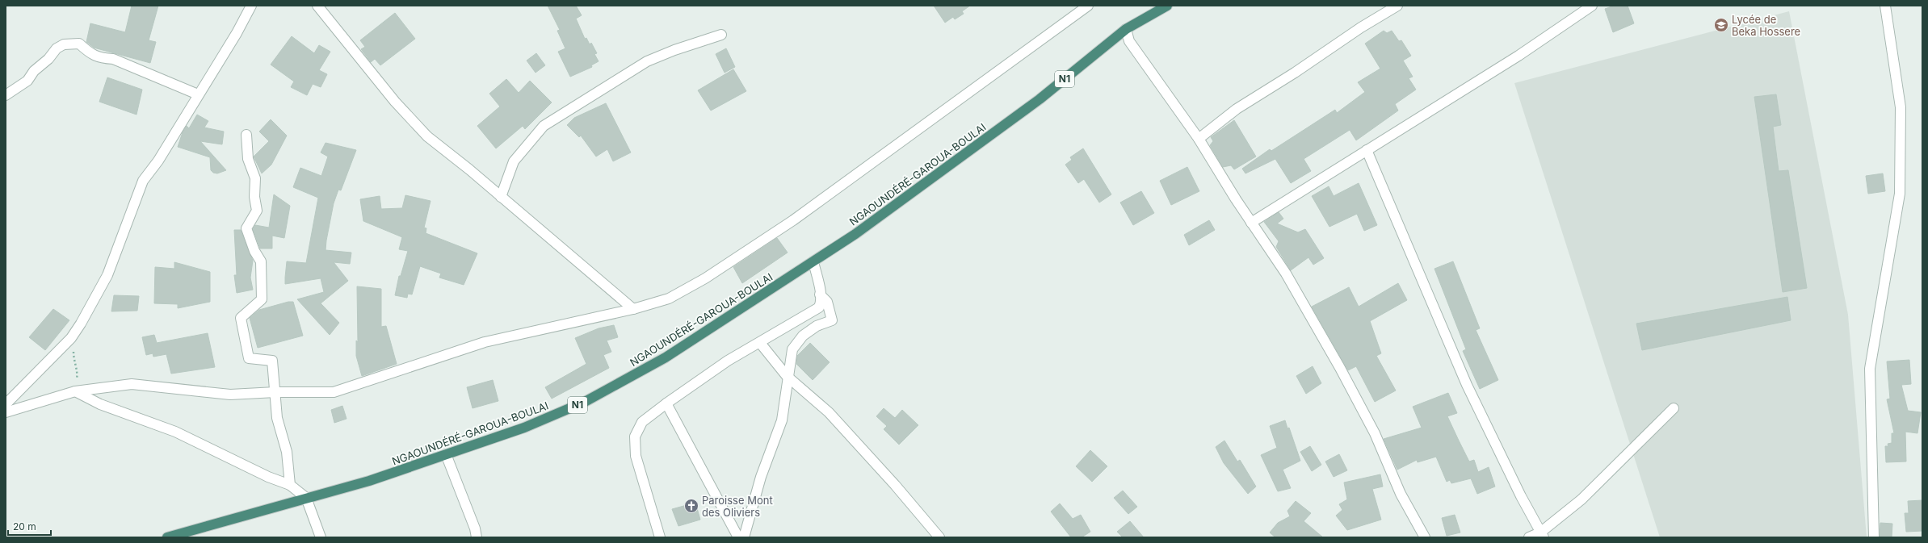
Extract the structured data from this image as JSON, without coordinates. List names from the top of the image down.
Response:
{
  "streets": {
    "highway": ["N1", "NGAOUNDÉRÉ-GAROUA-BOULAI"]
  },
  "places": {
    "school or university": ["Lycée de Beka Hossere"],
    "church": ["Paroisse Mont des Oliviers"]
  },
  "scale_bar": "20 m"
}
